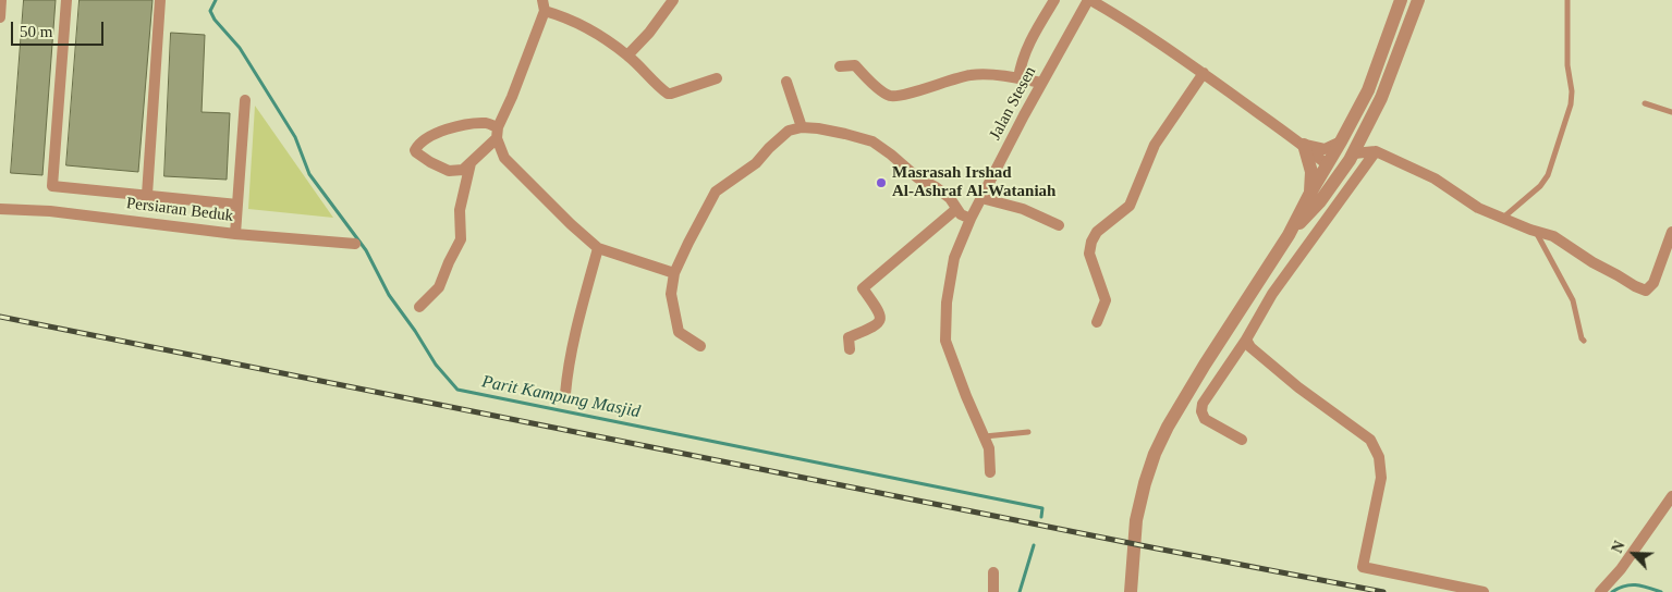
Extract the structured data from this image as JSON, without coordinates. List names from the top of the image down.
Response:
{
  "streets": {
    "street": ["Jalan Stesen", "Persiaran Beduk"]
  },
  "water": ["Parit Kampung Masjid"],
  "places": ["Masrasah Irshad Al-Ashraf Al-Wataniah"],
  "scale_bar": "50 m",
  "north": "top left"
}
